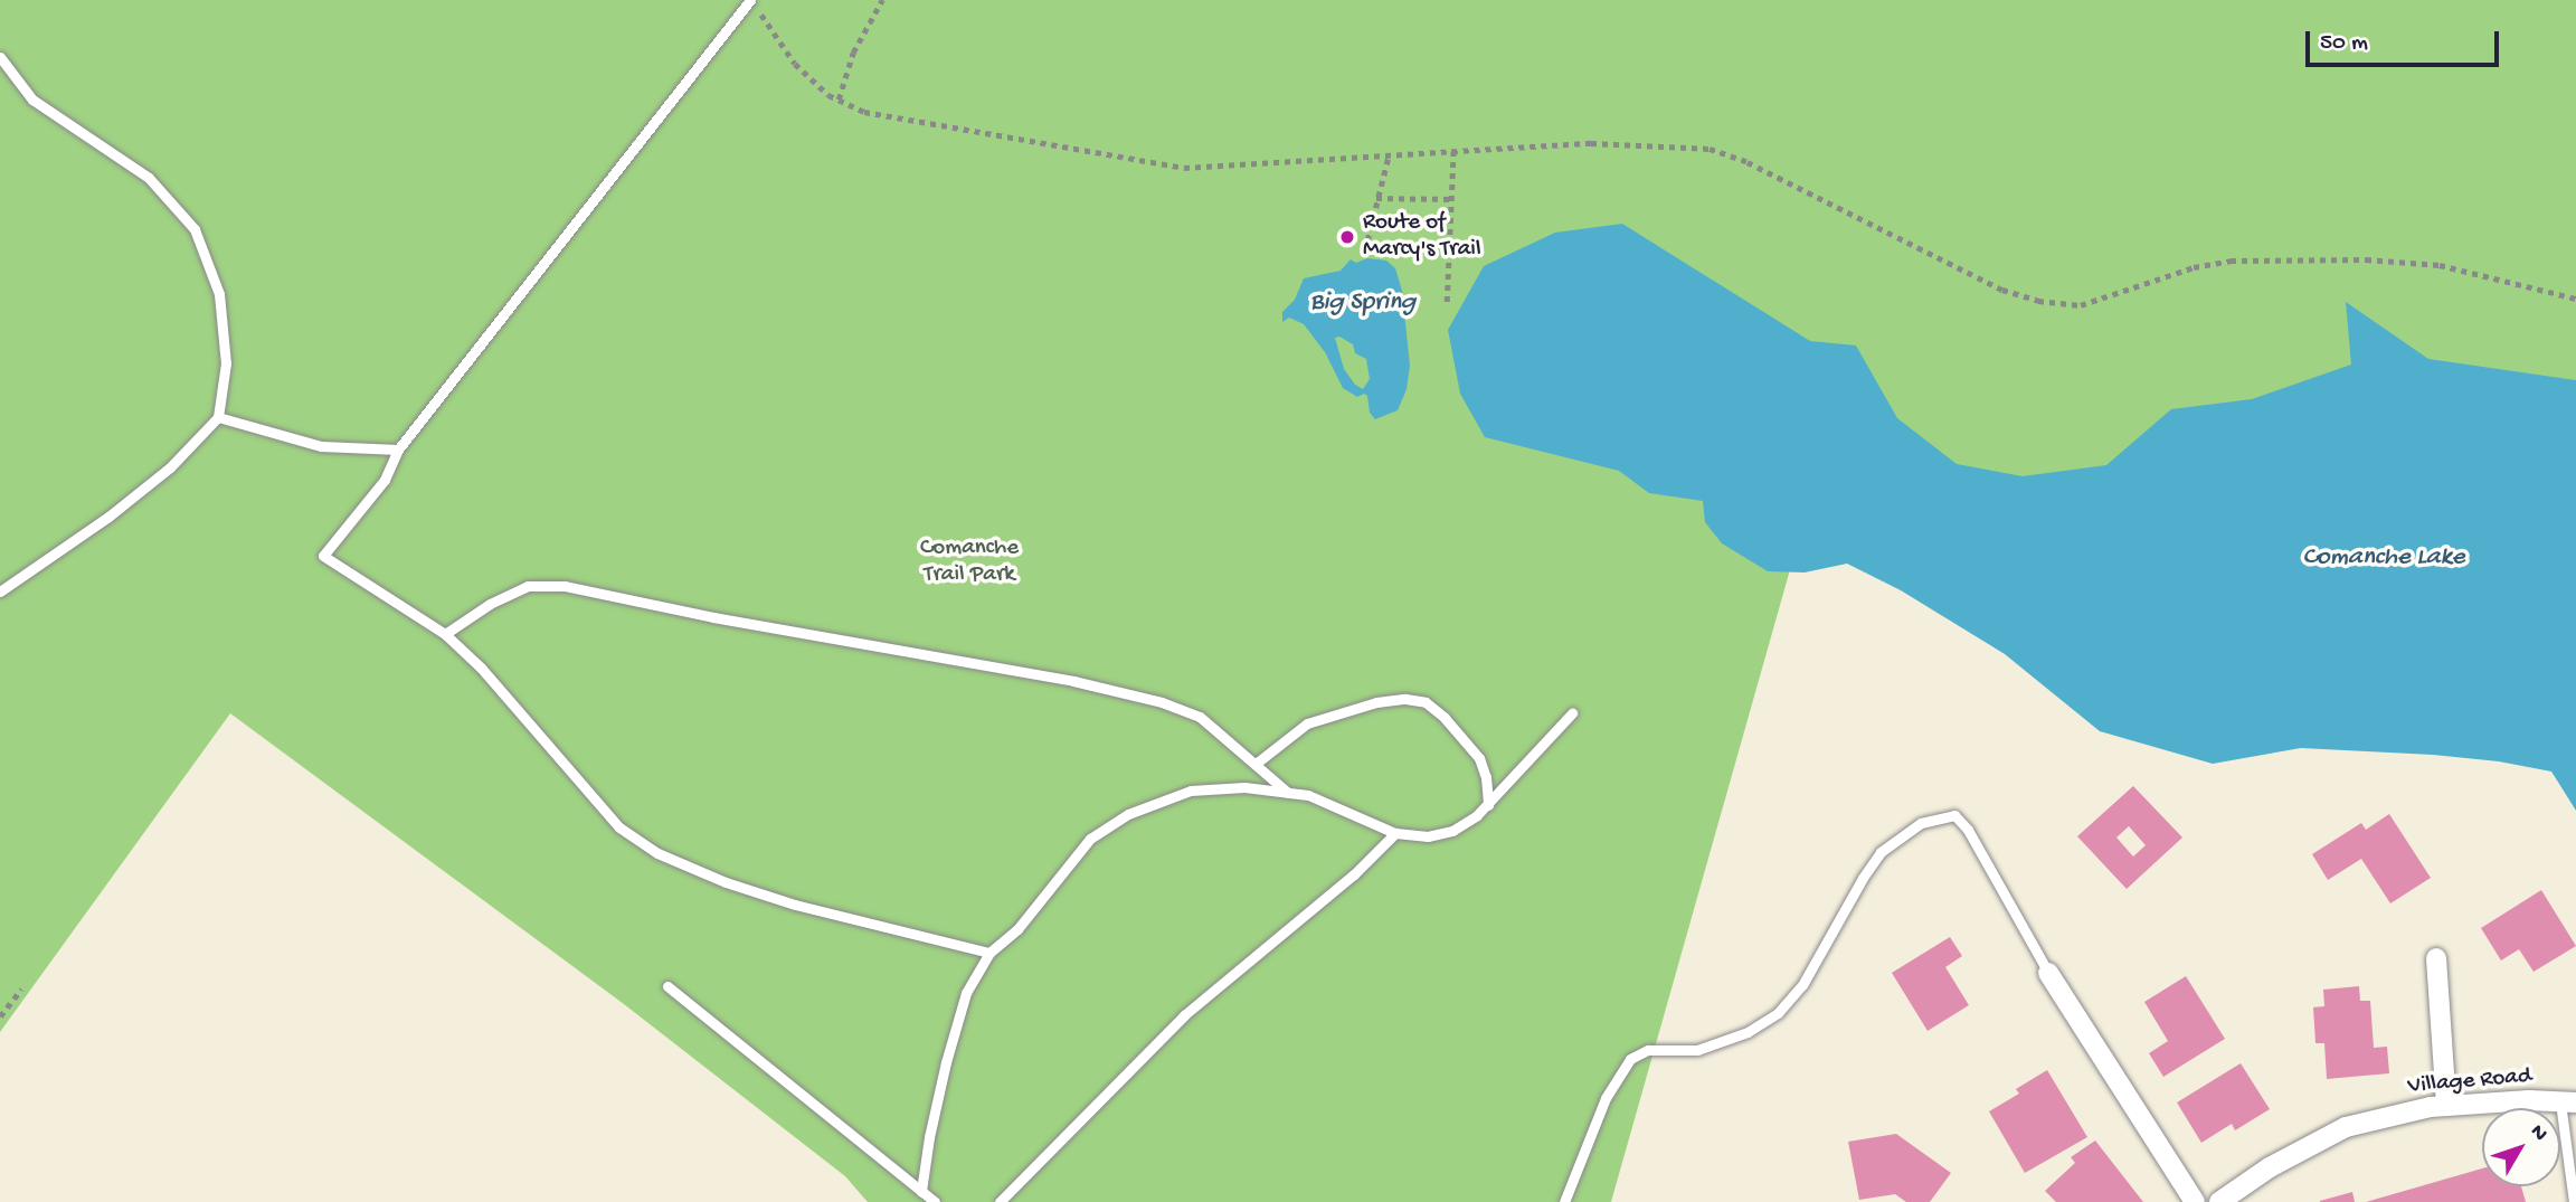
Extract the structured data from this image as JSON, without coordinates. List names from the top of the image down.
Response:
{
  "streets": {
    "street": ["Village Road"]
  },
  "water": ["Big Spring", "Comanche Lake"],
  "parks": ["Comanche Trail Park"],
  "places": ["Route of Marcy's Trail"],
  "scale_bar": "50 m",
  "north": "top right"
}
